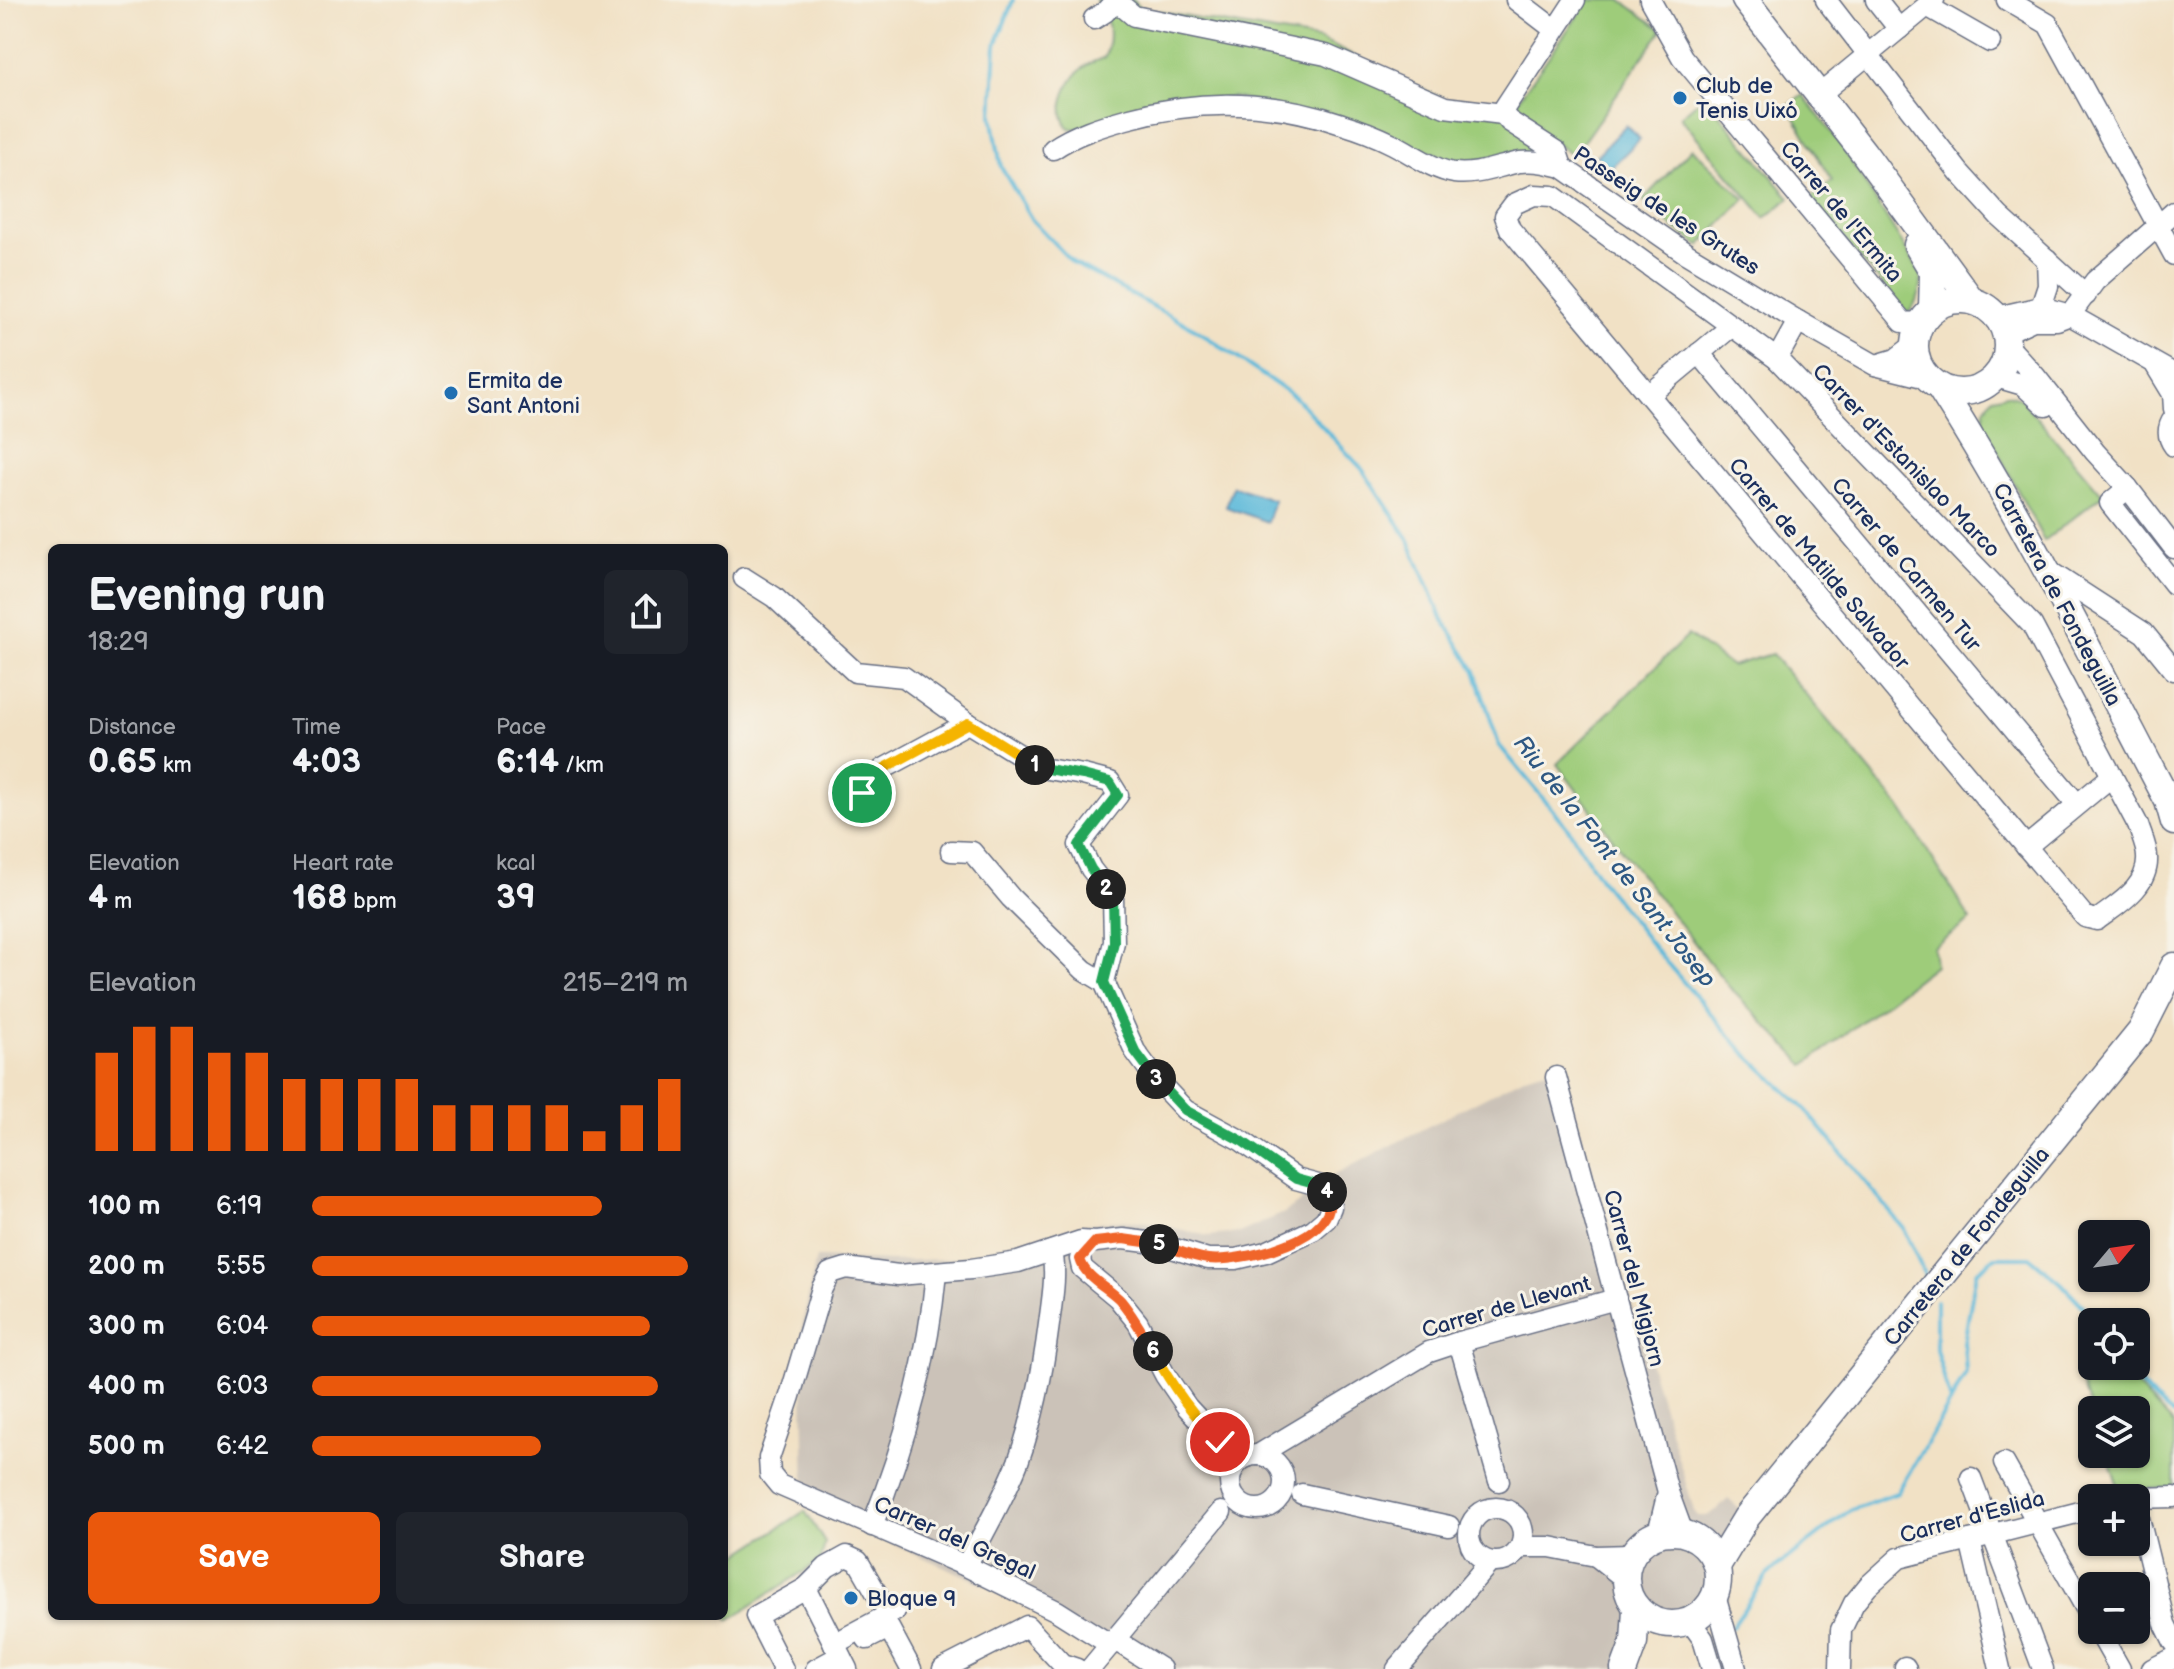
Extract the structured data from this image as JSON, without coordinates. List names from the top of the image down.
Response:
{
  "streets": {
    "main road": ["Carretera de Fondeguilla"],
    "street": [
      "Passeig de les Grutes",
      "Carrer de l'Ermita",
      "Carrer d'Estanislao Marco",
      "Carrer de Matilde Salvador",
      "Carrer de Carmen Tur",
      "Carrer del Migjorn",
      "Carrer de Llevant",
      "Carrer d'Eslida",
      "Carrer del Gregal"
    ]
  },
  "crossings": [
    ["Passeig de les Grutes", "Carrer de l'Ermita"],
    ["Passeig de les Grutes", "Carretera de Fondeguilla"],
    ["Carrer de l'Ermita", "Carretera de Fondeguilla"],
    ["Carrer d'Estanislao Marco", "Carrer de Matilde Salvador"],
    ["Carretera de Fondeguilla", "Carrer del Migjorn"],
    ["Carrer del Migjorn", "Carrer de Llevant"]
  ],
  "water": ["Riu de la Font de Sant Josep"],
  "places": ["Club de Tenis Uixó", "Ermita de Sant Antoni", "Bloque 9"],
  "north": "top right",
  "page": {
    "heading": ["Evening run", "18:29"],
    "stats": [
      ["Distance", "0.65 km"],
      ["Time", "4:03"],
      ["Pace", "6:14 /km"],
      ["Elevation", "4 m"],
      ["Heart rate", "168 bpm"],
      ["kcal", "39"]
    ],
    "pins": [
      "1",
      "2",
      "3",
      "4",
      "5",
      "6"
    ],
    "chart": ["Elevation", "215–219 m"],
    "list": [
      {
        "name": "100 m",
        "note": "6:19"
      },
      {
        "name": "200 m",
        "note": "5:55"
      },
      {
        "name": "300 m",
        "note": "6:04"
      },
      {
        "name": "400 m",
        "note": "6:03"
      },
      {
        "name": "500 m",
        "note": "6:42"
      }
    ],
    "map_buttons": ["+", "−"],
    "buttons": ["Save", "Share"]
  }
}
